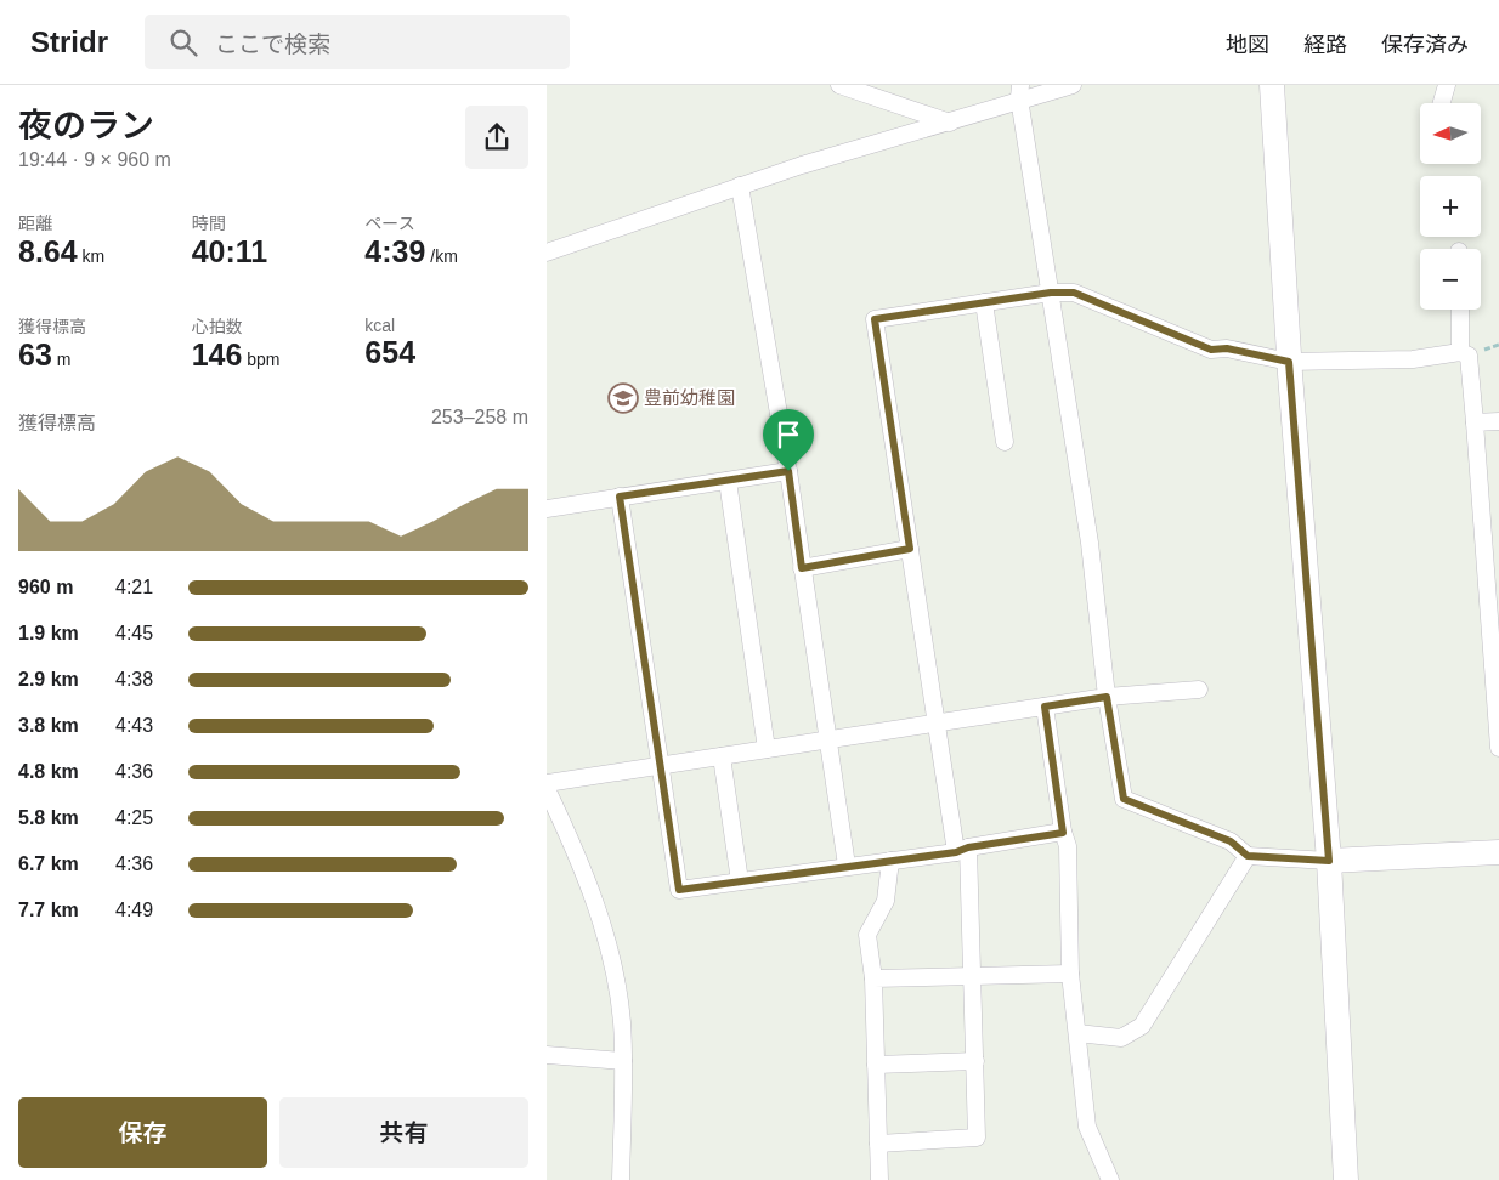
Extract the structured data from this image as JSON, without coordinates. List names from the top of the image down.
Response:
{
  "places": {
    "school or university": ["豊前幼稚園"]
  },
  "north": "left",
  "page": {
    "header": "Stridr",
    "search": "ここで検索",
    "nav": ["地図", "経路", "保存済み"],
    "heading": ["夜のラン", "19:44 · 9 × 960 m"],
    "map_buttons": ["+", "−"],
    "stats": [
      ["距離", "8.64 km"],
      ["時間", "40:11"],
      ["ペース", "4:39 /km"],
      ["獲得標高", "63 m"],
      ["心拍数", "146 bpm"],
      ["kcal", "654"]
    ],
    "chart": ["獲得標高", "253–258 m"],
    "list": [
      {
        "name": "960 m",
        "note": "4:21"
      },
      {
        "name": "1.9 km",
        "note": "4:45"
      },
      {
        "name": "2.9 km",
        "note": "4:38"
      },
      {
        "name": "3.8 km",
        "note": "4:43"
      },
      {
        "name": "4.8 km",
        "note": "4:36"
      },
      {
        "name": "5.8 km",
        "note": "4:25"
      },
      {
        "name": "6.7 km",
        "note": "4:36"
      },
      {
        "name": "7.7 km",
        "note": "4:49"
      }
    ],
    "buttons": ["保存", "共有"]
  }
}
